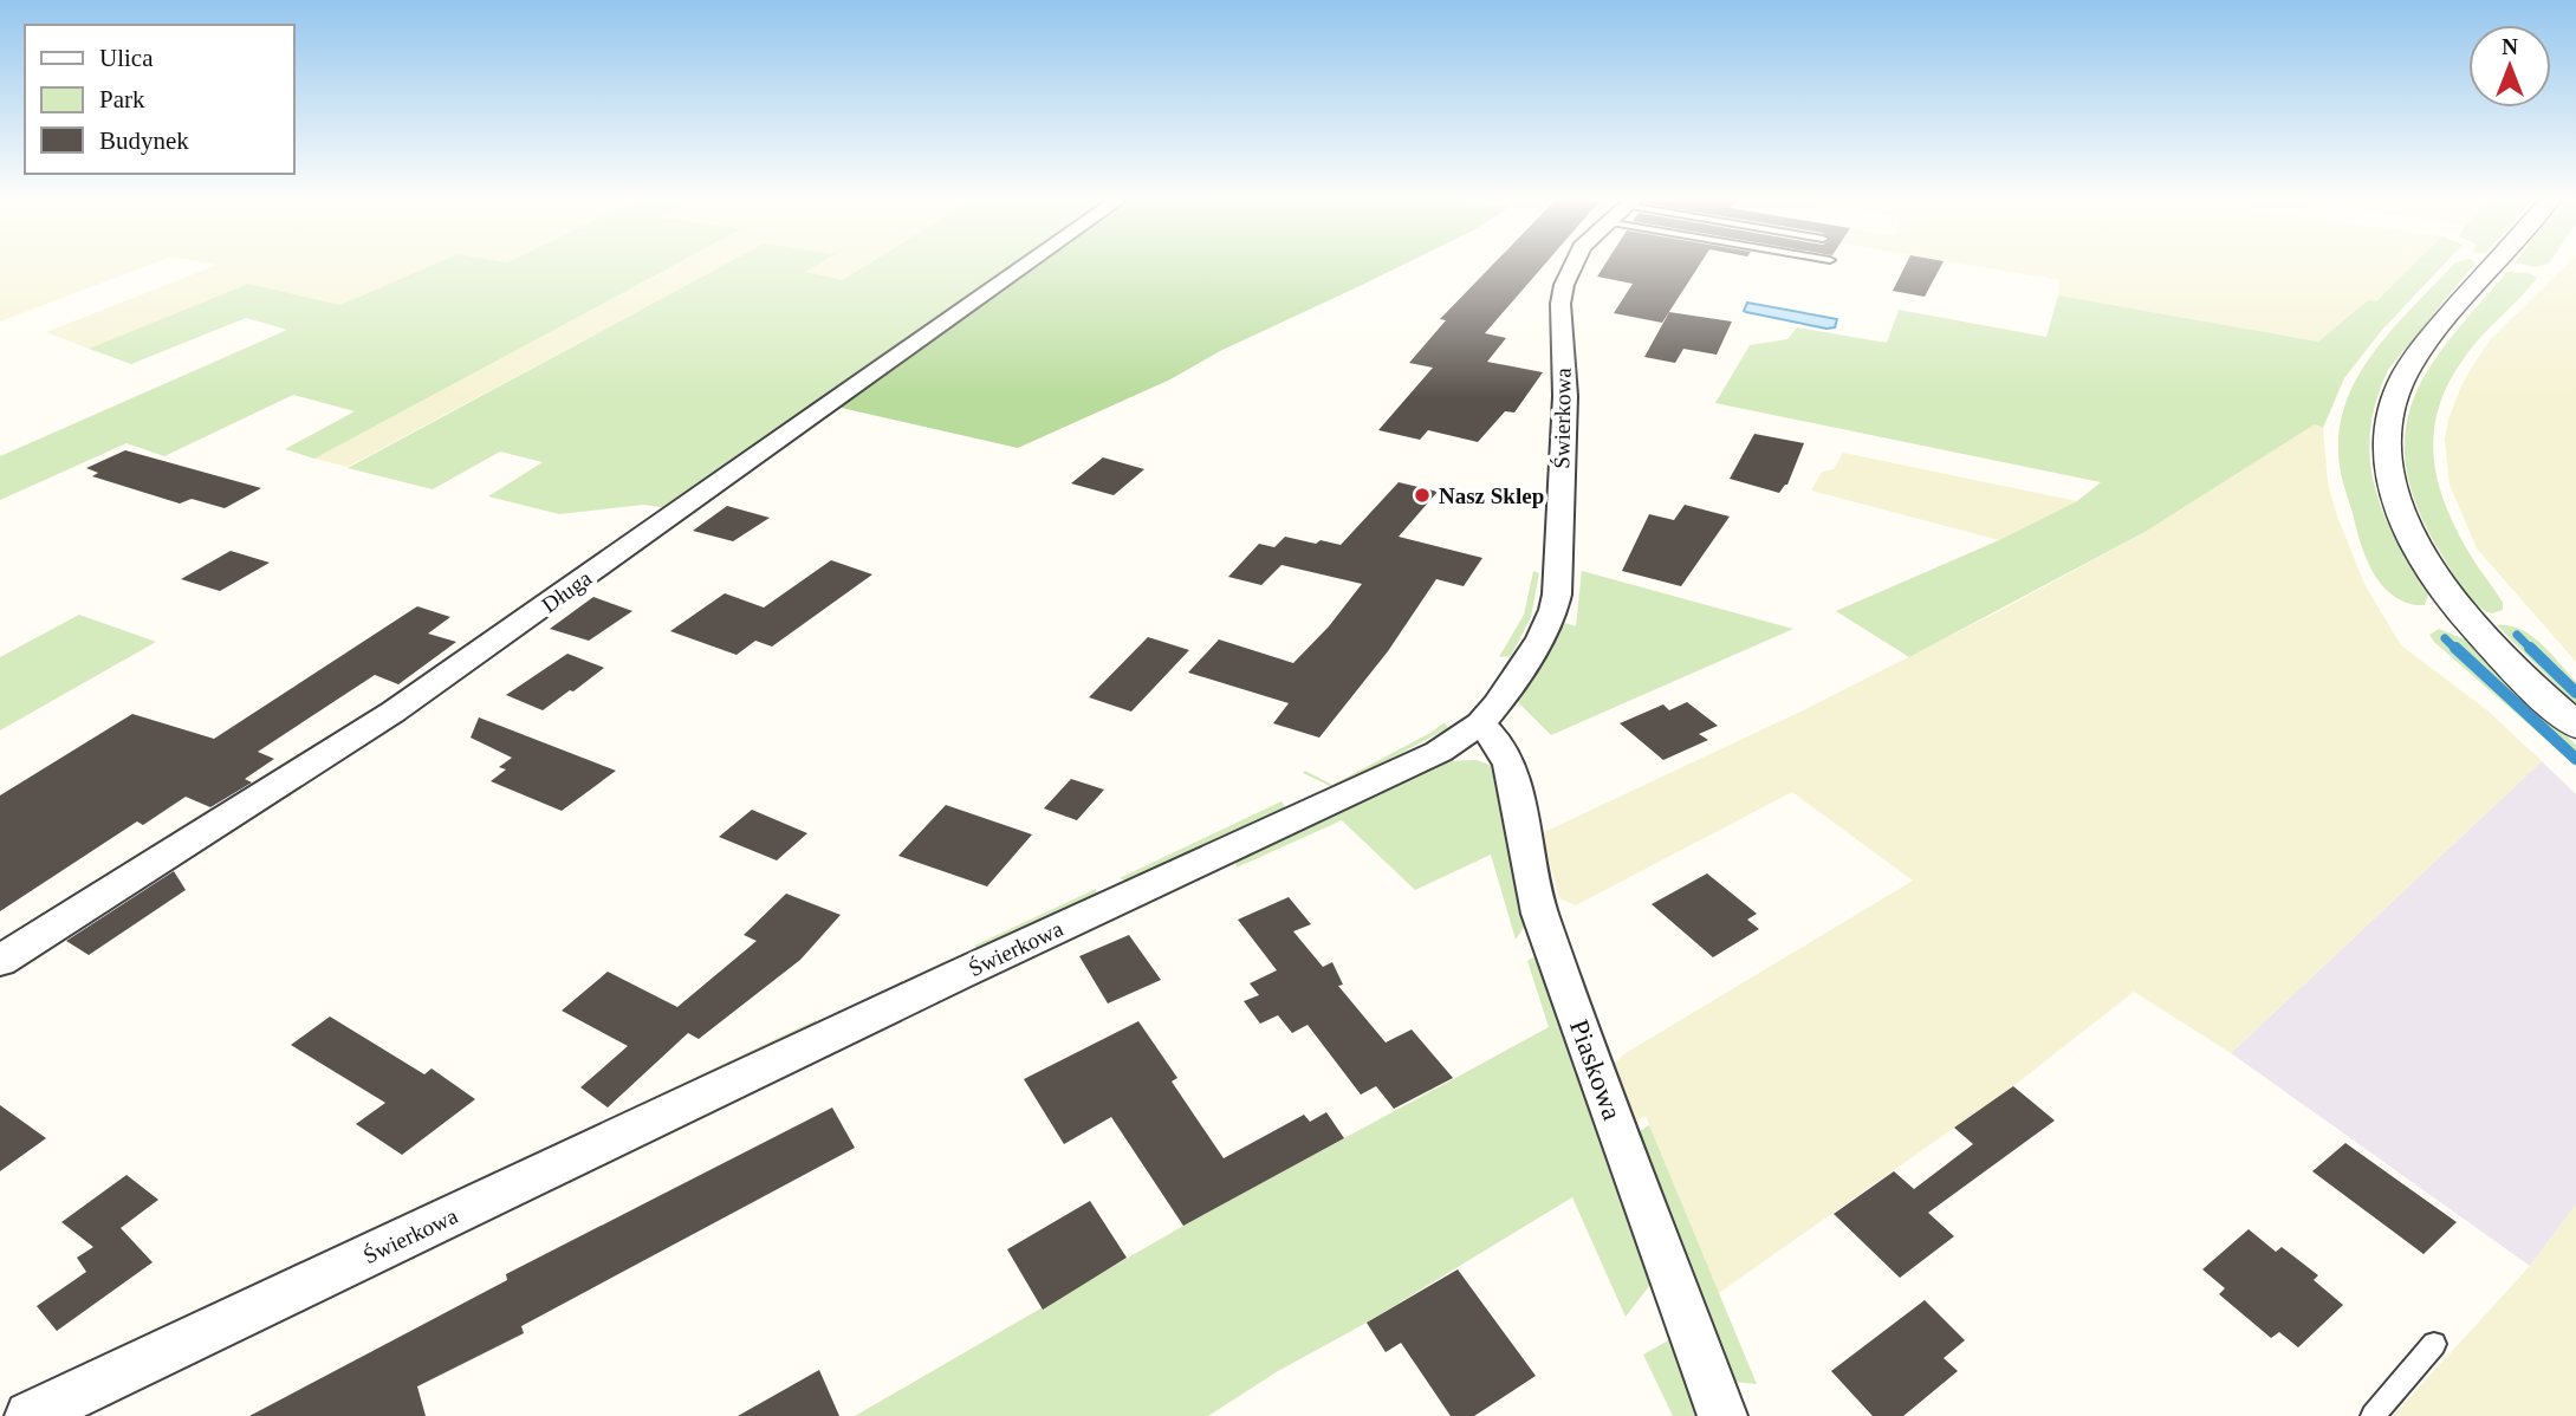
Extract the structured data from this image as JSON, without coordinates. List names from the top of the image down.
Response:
{
  "streets": {
    "street": ["Świerkowa", "Długa", "Piaskowa"]
  },
  "crossings": [
    ["Świerkowa", "Piaskowa"]
  ],
  "places": ["Nasz Sklep"],
  "legend": ["Ulica", "Park", "Budynek"],
  "north": "top"
}
